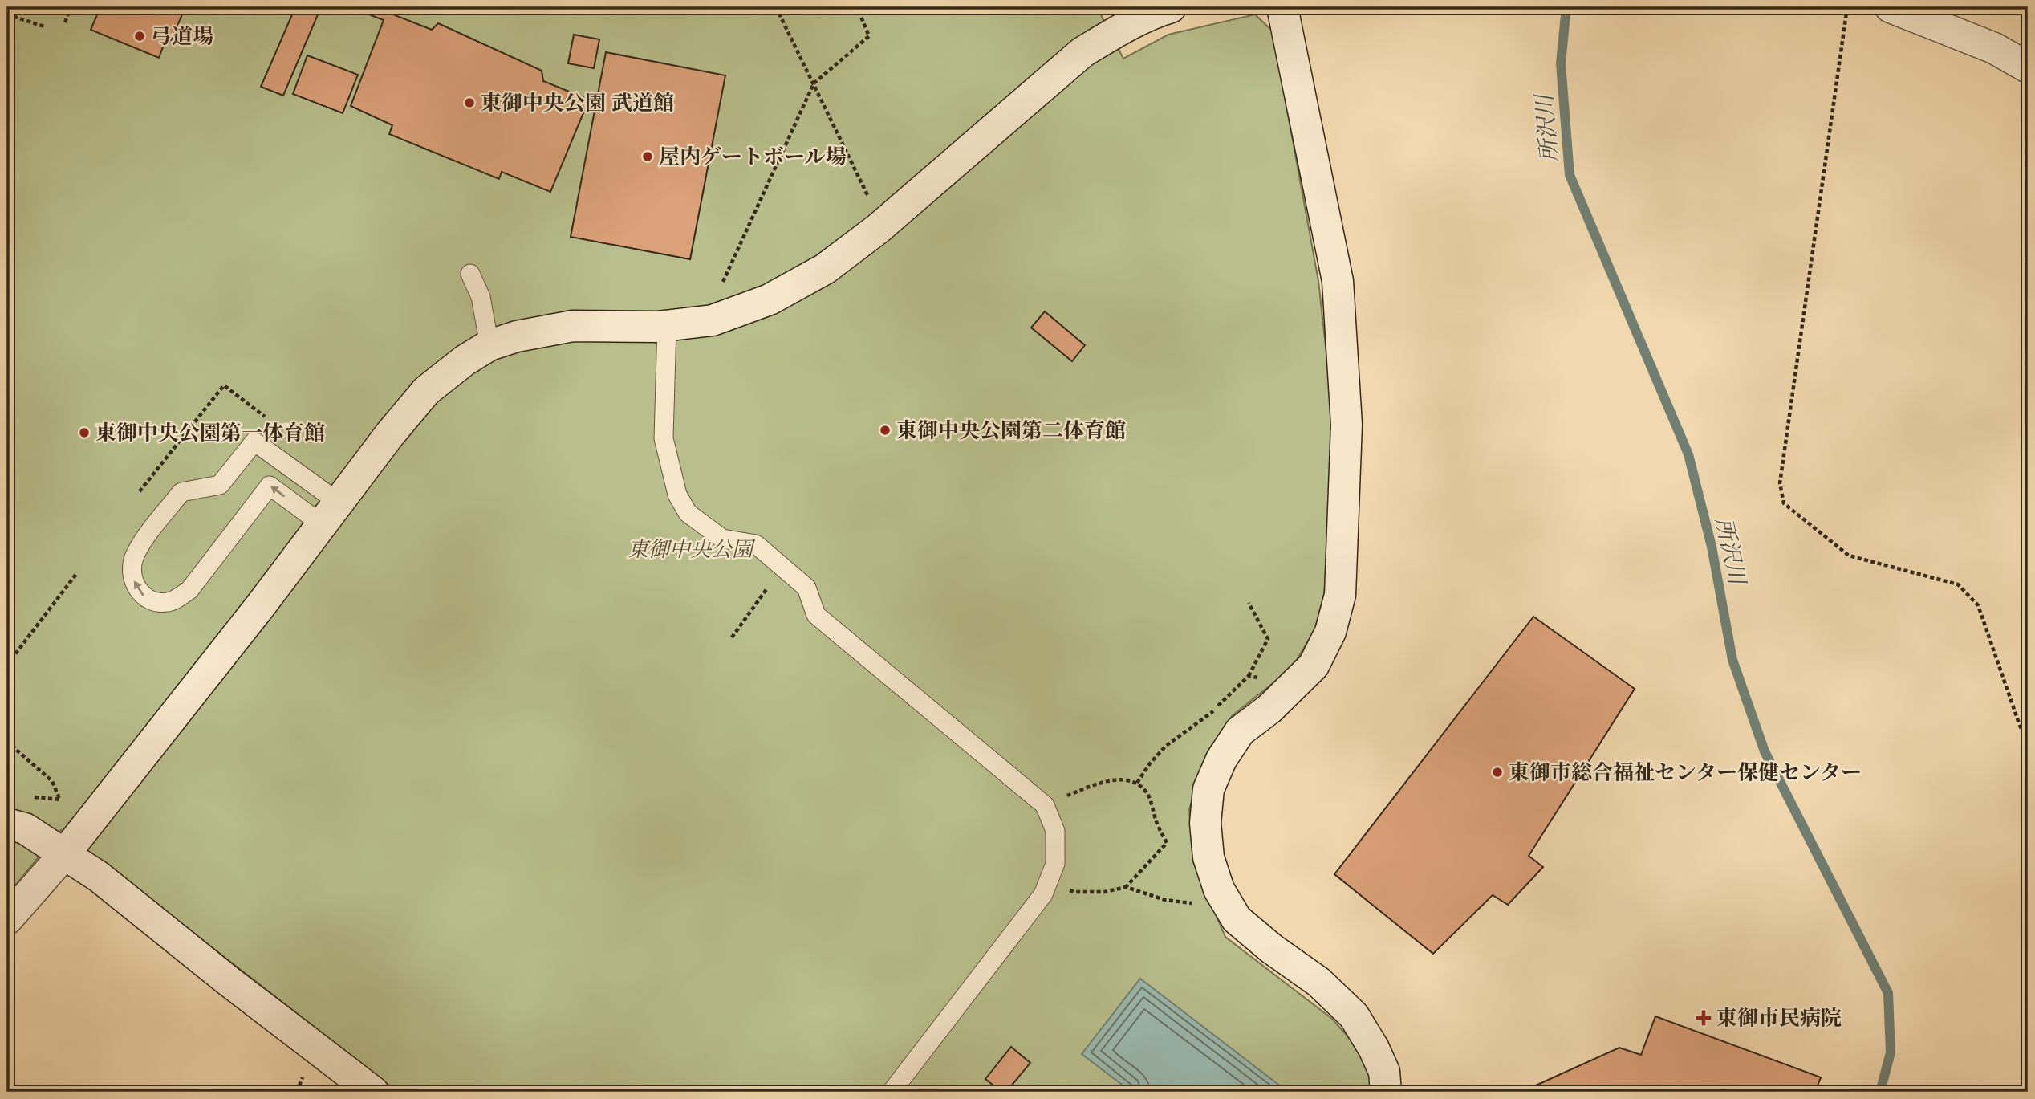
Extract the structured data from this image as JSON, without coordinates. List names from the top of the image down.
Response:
{
  "water": ["所沢川"],
  "parks": ["東御中央公園"],
  "places": {
    "other": [
      "弓道場",
      "東御中央公園 武道館",
      "屋内ゲートボール場",
      "東御中央公園第二体育館",
      "東御中央公園第一体育館",
      "東御市総合福祉センター保健センター"
    ],
    "health": ["東御市民病院"]
  }
}
